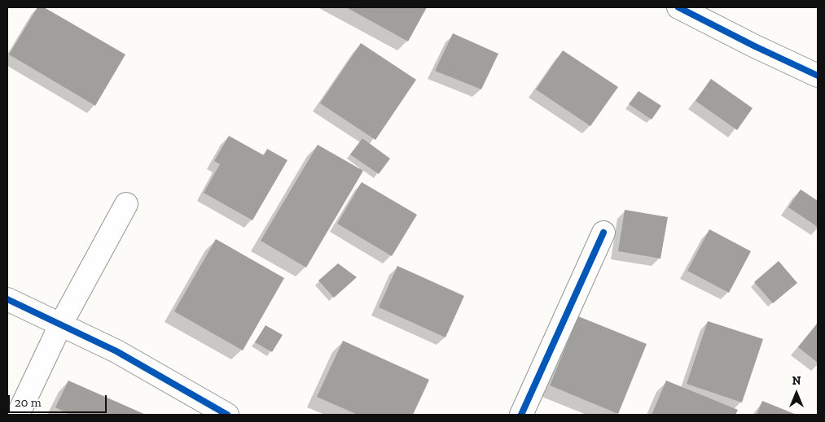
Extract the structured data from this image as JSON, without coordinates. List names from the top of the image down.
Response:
{
  "scale_bar": "20 m",
  "north": "top"
}
